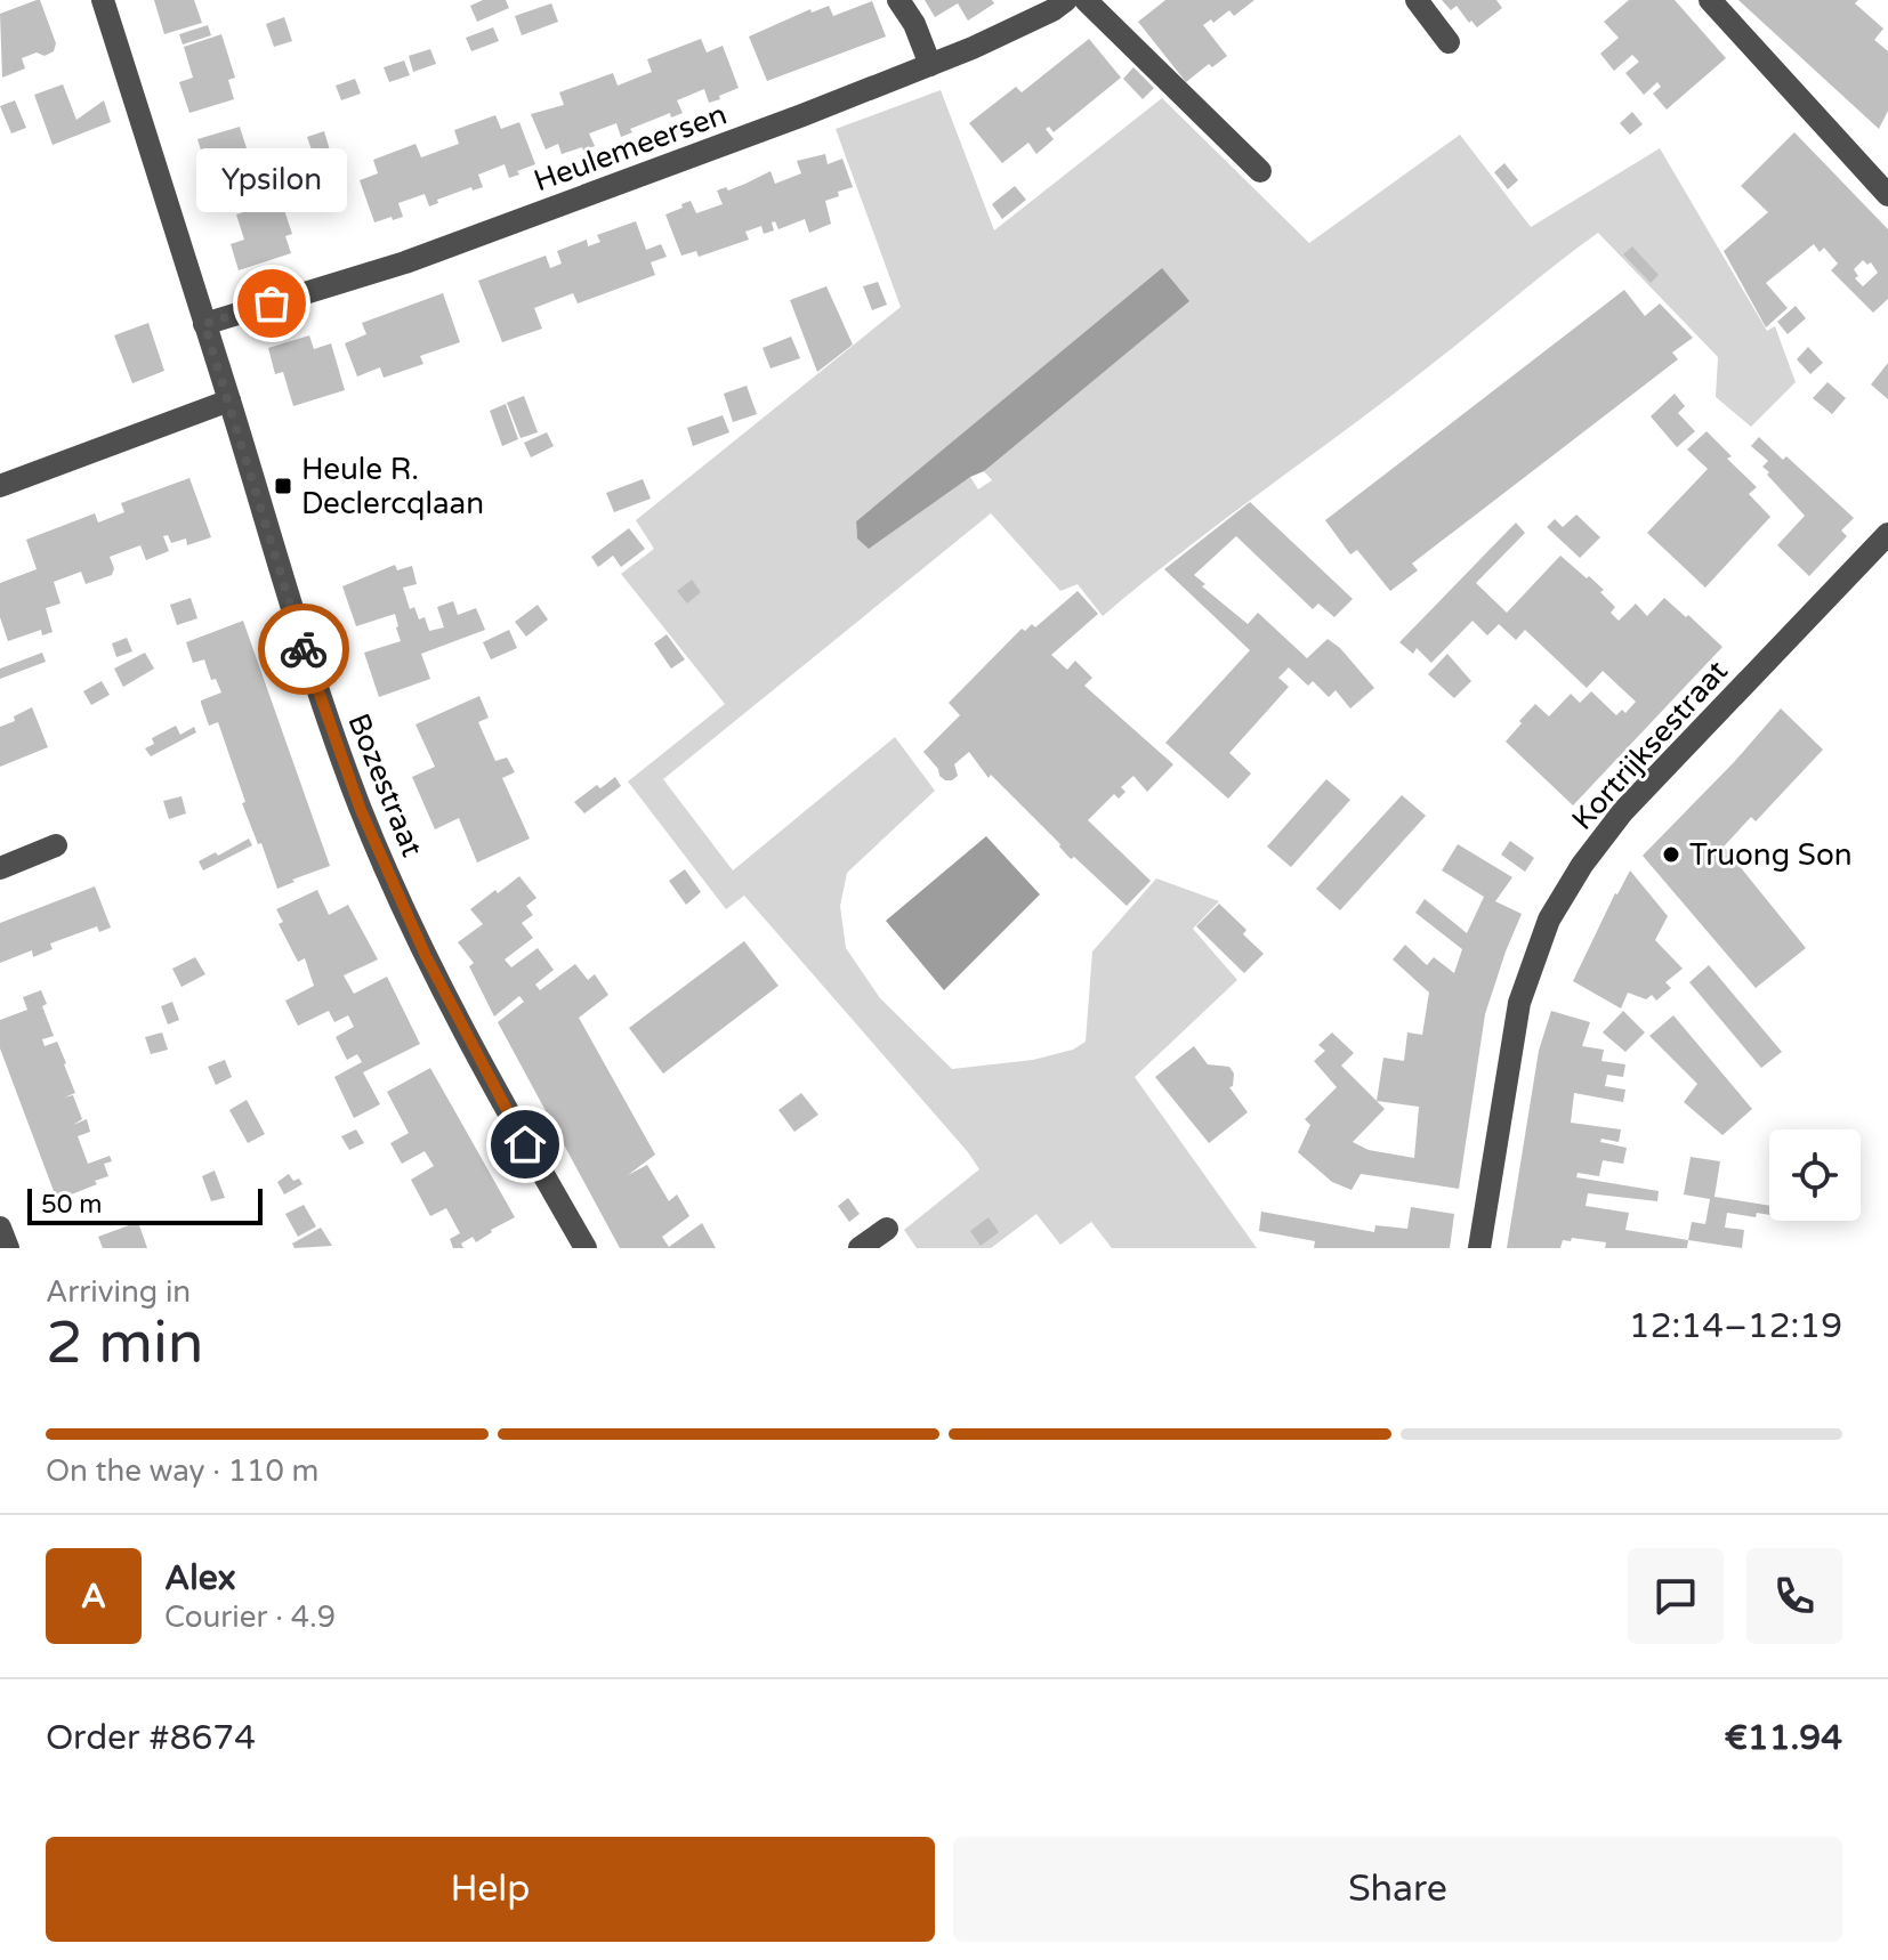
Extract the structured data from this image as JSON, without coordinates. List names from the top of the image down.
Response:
{
  "streets": {
    "street": ["Heulemeersen", "Kortrijksestraat", "Bozestraat"]
  },
  "crossings": [
    ["Heulemeersen", "Bozestraat"]
  ],
  "places": {
    "other": ["Ypsilon", "Truong Son"],
    "transit": ["Heule R. Declercqlaan"]
  },
  "scale_bar": "50 m",
  "page": {
    "bubble": "Ypsilon",
    "scale": "50 m",
    "heading": ["2 min", "Arriving in", "12:14–12:19"],
    "panel": [
      "Alex",
      "Courier · 4.9",
      "Order #8674",
      "€11.94"
    ],
    "bar": "On the way · 110 m",
    "round": "A",
    "buttons": ["Help", "Share"]
  }
}
